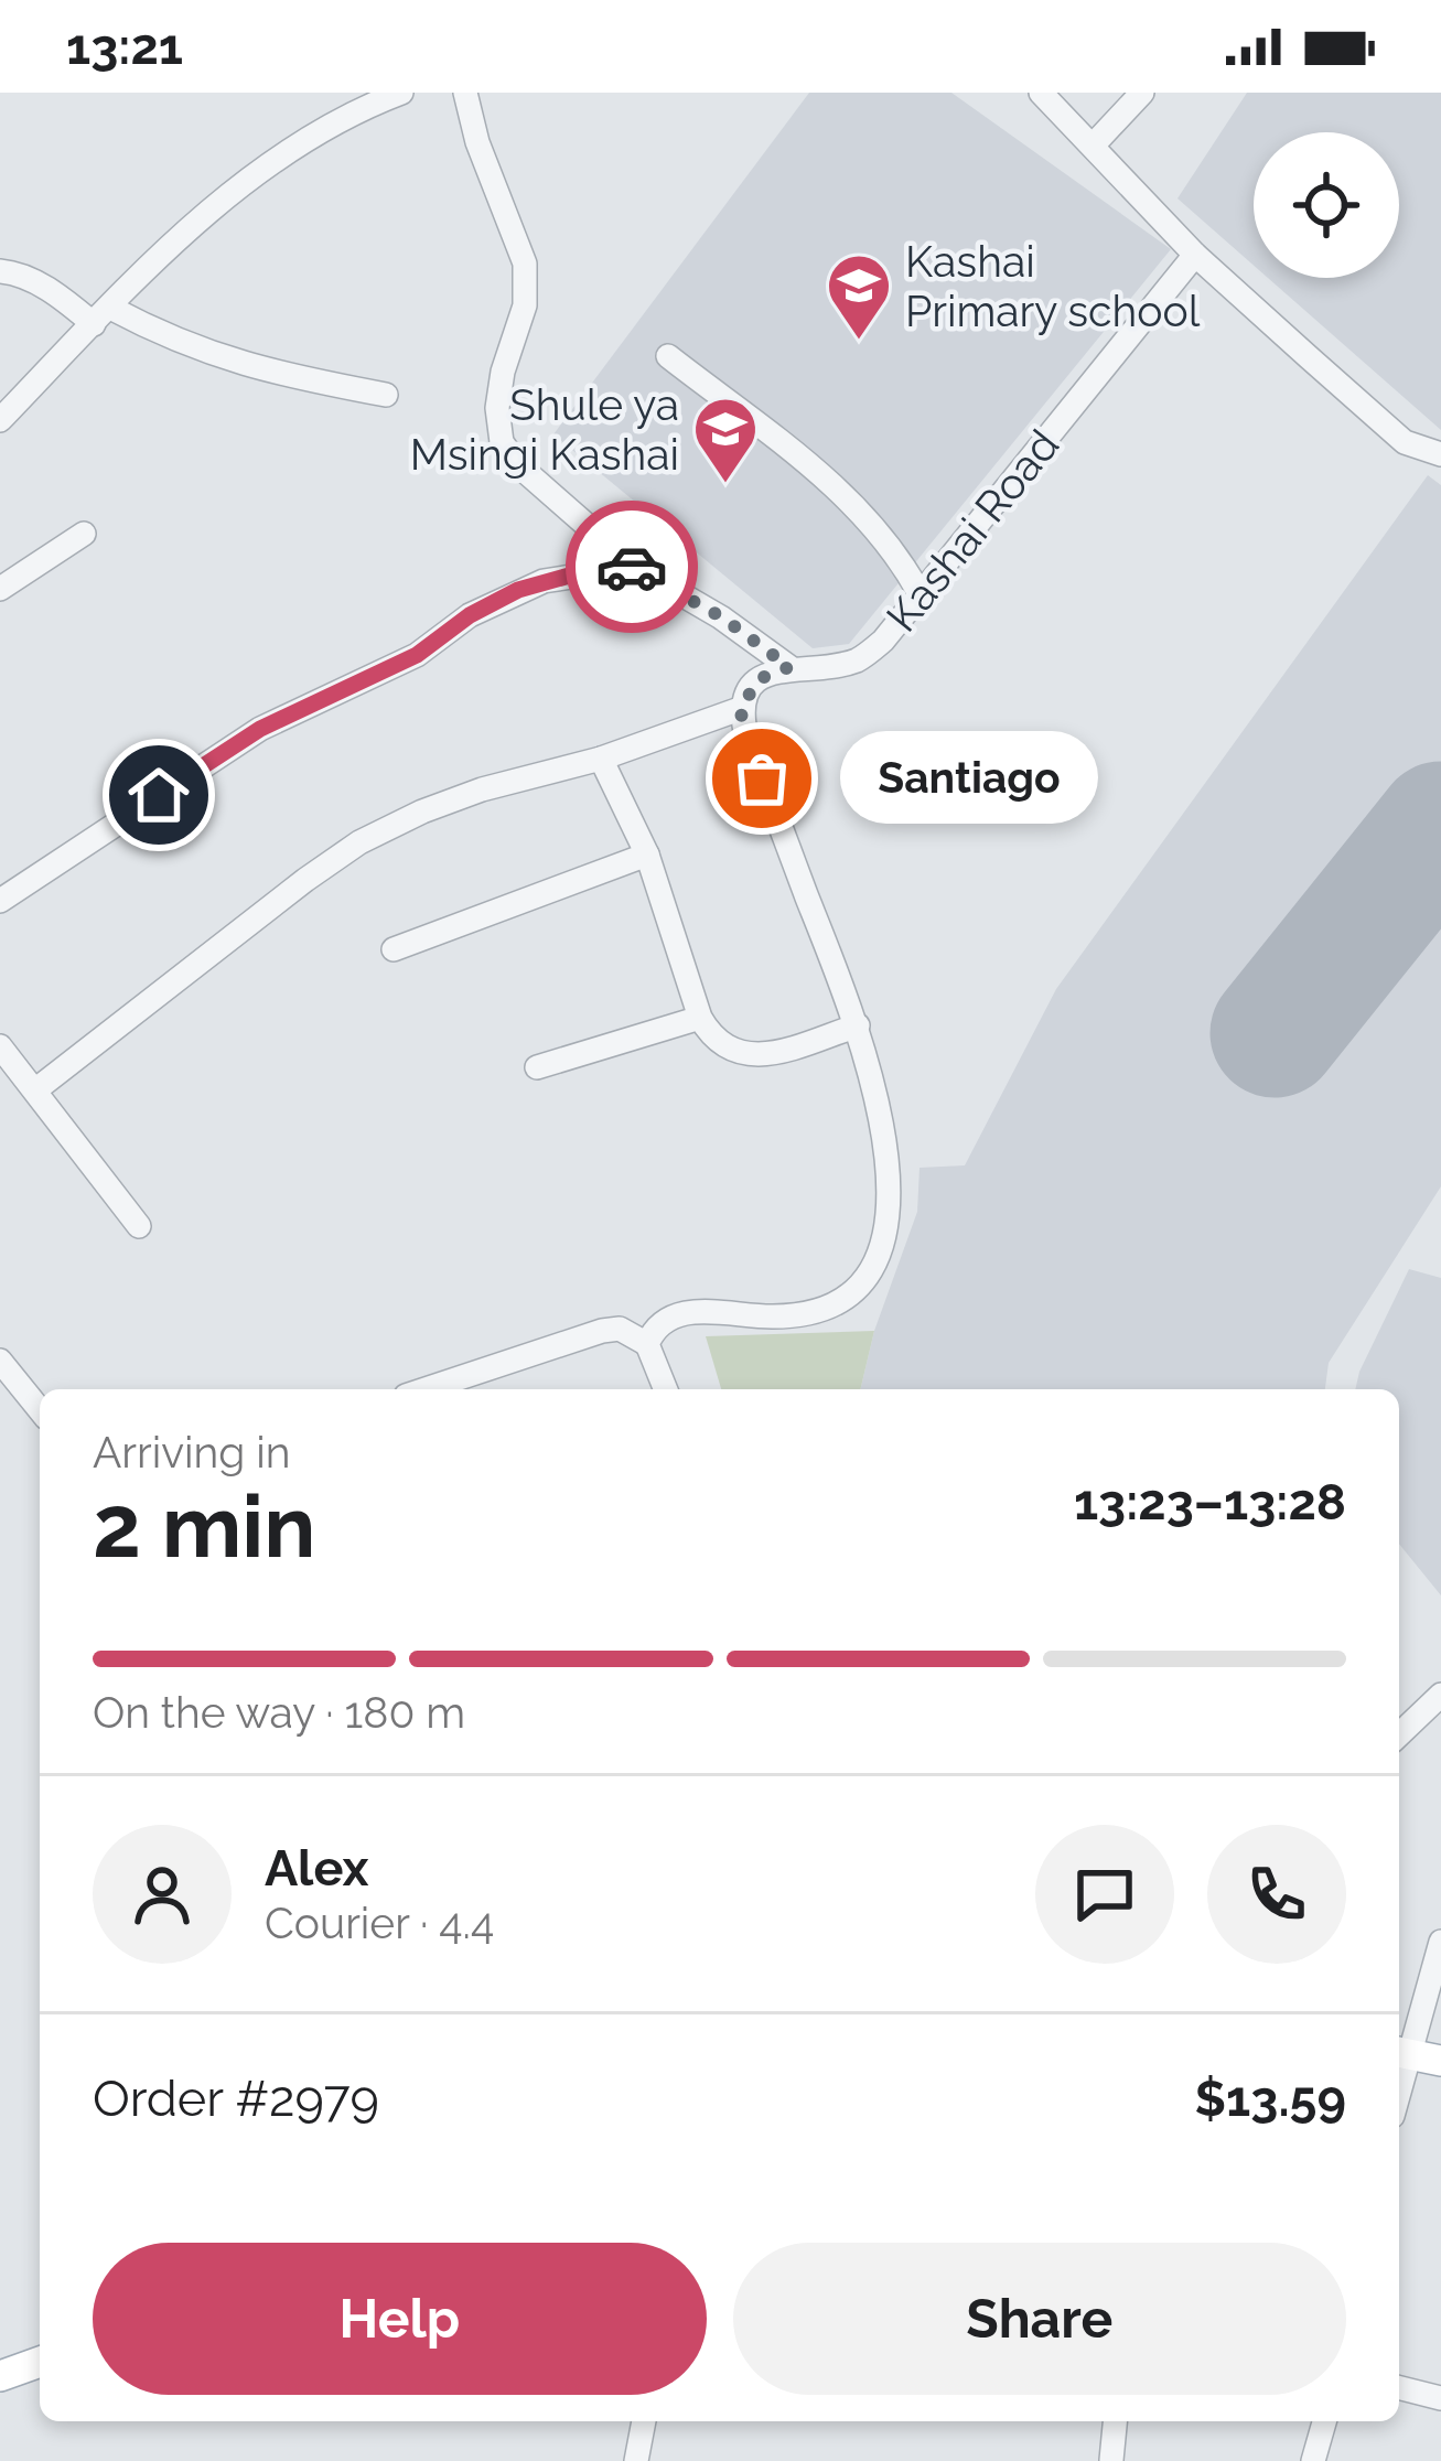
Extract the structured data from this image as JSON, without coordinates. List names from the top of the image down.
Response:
{
  "streets": {
    "street": ["Kashai Road"]
  },
  "places": {
    "school or university": ["Kashai Primary school", "Shule ya Msingi Kashai"],
    "other": ["Santiago"]
  },
  "page": {
    "status": "13:21",
    "bubble": "Santiago",
    "heading": ["2 min", "Arriving in", "13:23–13:28"],
    "panel": [
      "Alex",
      "Courier · 4.4",
      "Order #2979",
      "$13.59"
    ],
    "bar": "On the way · 180 m",
    "buttons": ["Help", "Share"]
  }
}
